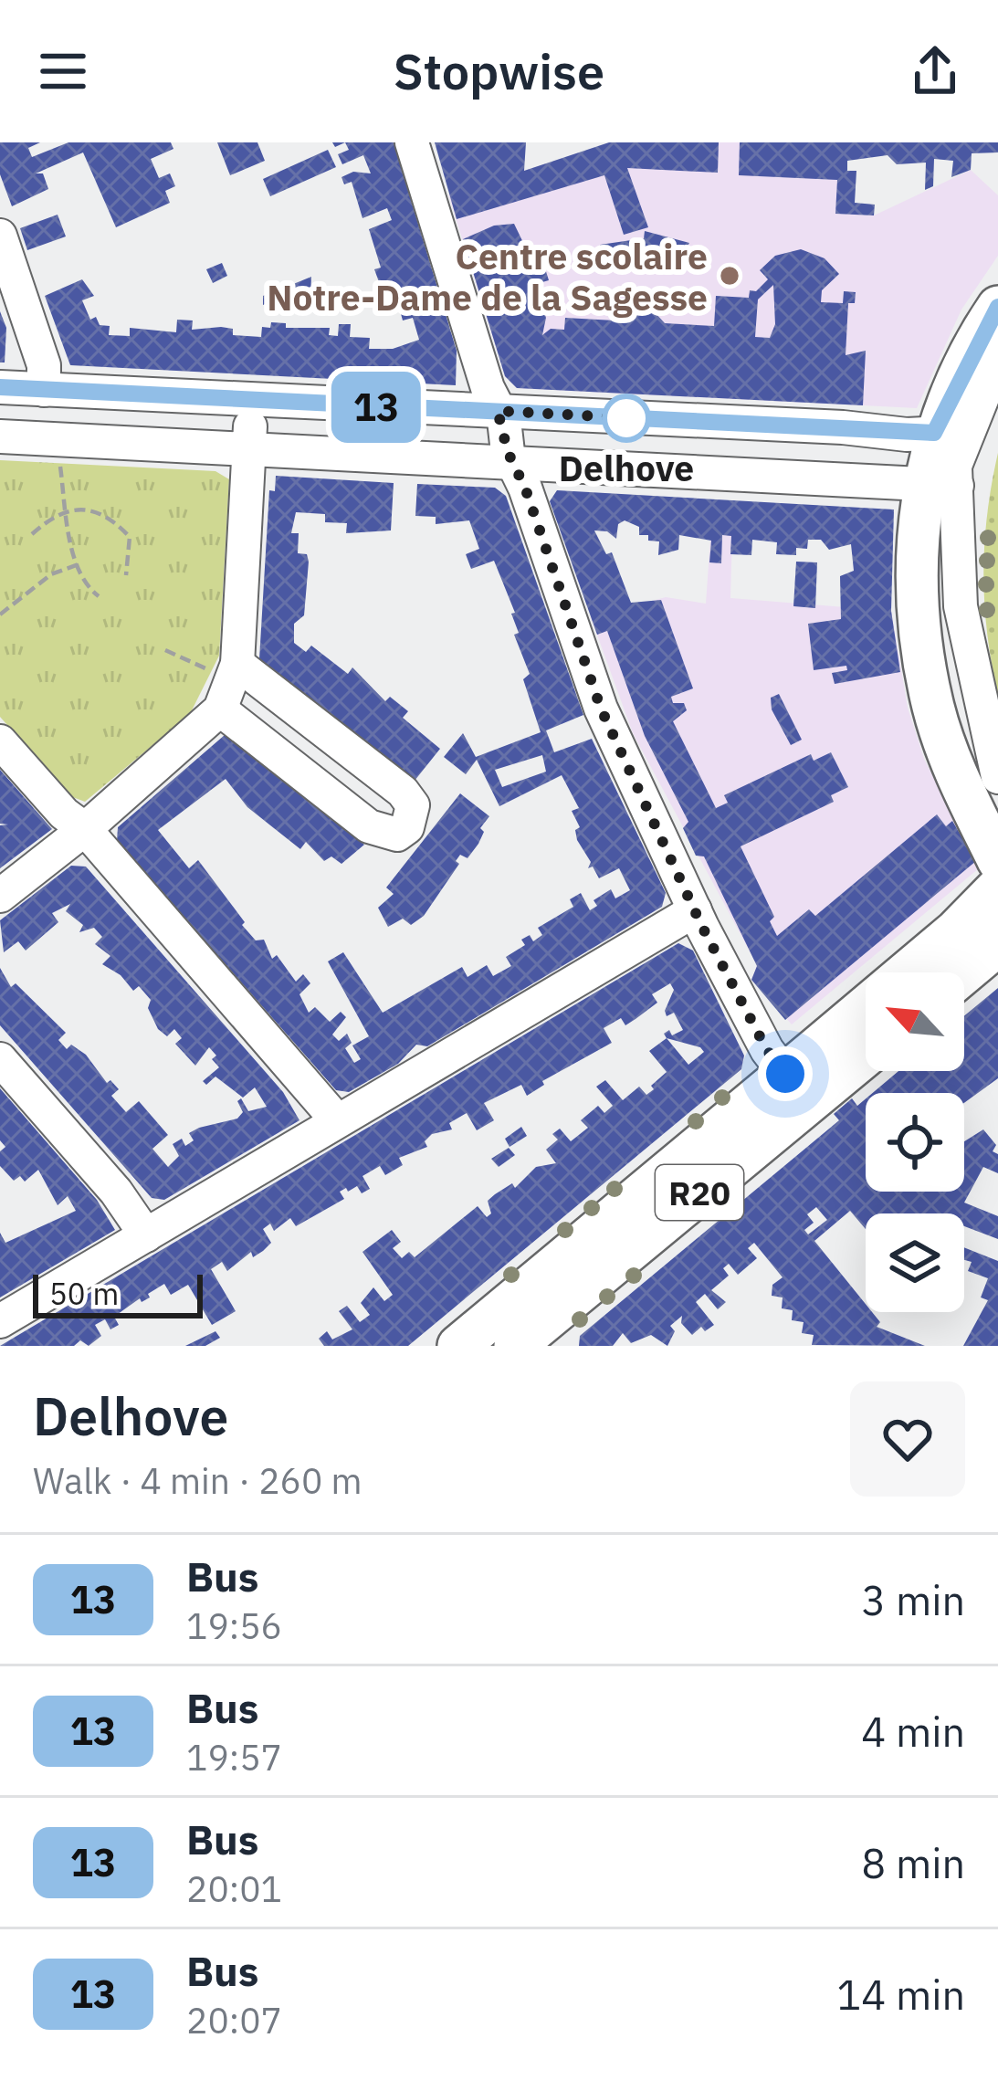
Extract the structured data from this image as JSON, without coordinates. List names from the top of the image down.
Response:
{
  "streets": {
    "main road": ["R20"]
  },
  "places": ["Centre scolaire Notre-Dame de la Sagesse", "Delhove"],
  "lines": ["bus line 13"],
  "scale_bar": "50 m",
  "north": "top left",
  "page": {
    "header": "Stopwise",
    "on_map": "13",
    "scale": "50 m",
    "heading": ["Delhove", "Walk · 4 min · 260 m"],
    "list": [
      {
        "mark": "13",
        "name": "Bus",
        "note": "19:56",
        "value": "3 min"
      },
      {
        "mark": "13",
        "name": "Bus",
        "note": "19:57",
        "value": "4 min"
      },
      {
        "mark": "13",
        "name": "Bus",
        "note": "20:01",
        "value": "8 min"
      },
      {
        "mark": "13",
        "name": "Bus",
        "note": "20:07",
        "value": "14 min"
      }
    ]
  }
}
